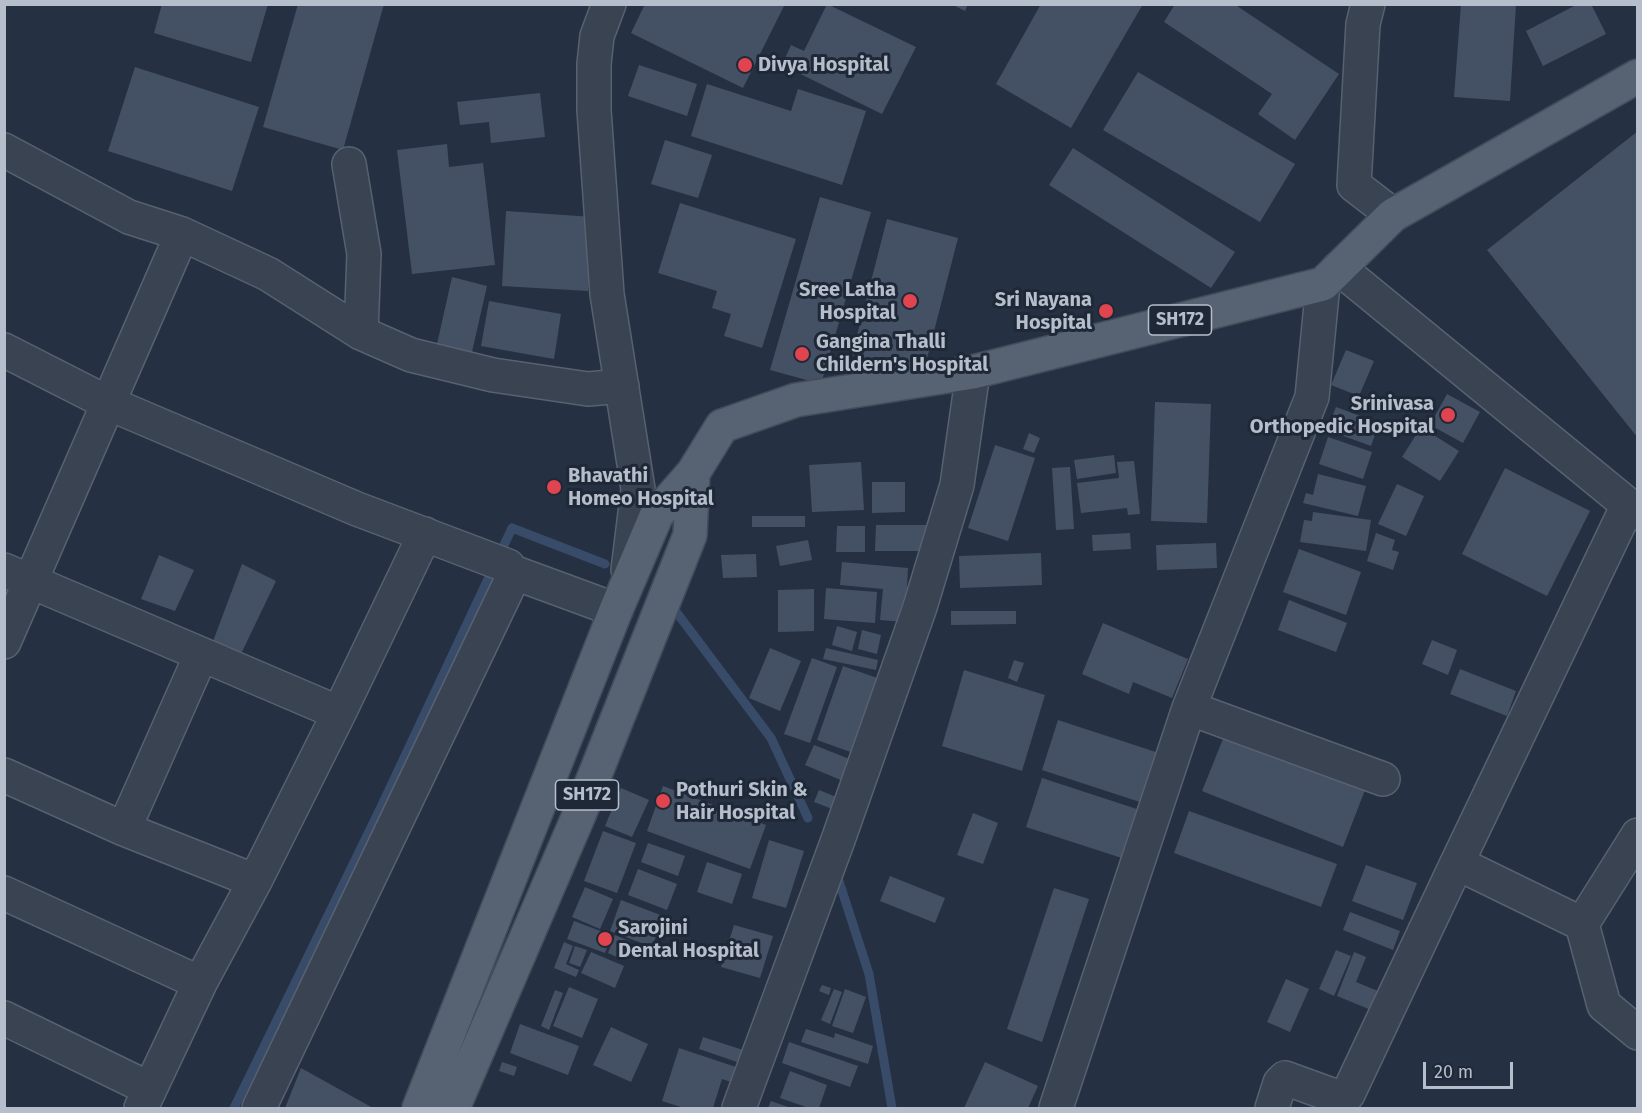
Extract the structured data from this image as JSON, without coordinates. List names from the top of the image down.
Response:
{
  "streets": {
    "main road": ["SH172"]
  },
  "places": [
    "Divya Hospital",
    "Sree Latha Hospital",
    "Sri Nayana Hospital",
    "Gangina Thalli Childern's Hospital",
    "Srinivasa Orthopedic Hospital",
    "Bhavathi Homeo Hospital",
    "Pothuri Skin & Hair Hospital",
    "Sarojini Dental Hospital"
  ],
  "scale_bar": "20 m"
}
